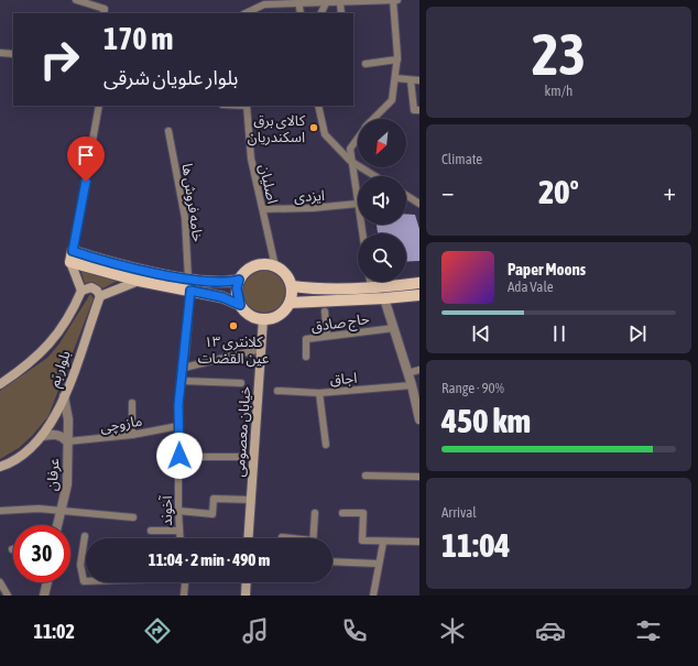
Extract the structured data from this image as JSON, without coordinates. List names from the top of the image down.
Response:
{
  "streets": {
    "main road": ["بلوار بَم", "خیابان معصومی"],
    "street": [
      "اصلیان",
      "ایزدی",
      "خامه فروش ها",
      "حاج صادق",
      "اجاق",
      "مازوچی",
      "عرفان",
      "آخوند"
    ]
  },
  "crossings": [
    ["اصلیان", "ایزدی"],
    ["اصلیان", "خیابان معصومی"],
    ["بلوار بَم", "عرفان"],
    ["مازوچی", "عرفان"],
    ["مازوچی", "آخوند"]
  ],
  "places": ["کالای برق اسکندریان", "کلانتری ۱۳ عین القضات"],
  "north": "bottom left",
  "page": {
    "tile": [
      ["23", "km/h"],
      "Climate",
      ["Range · 90%", "450 km"],
      ["Arrival", "11:04"]
    ],
    "turn": ["170 m", "بلوار علویان شرقی"],
    "heat": ["−", "20°", "+"],
    "song": ["Paper Moons", "Ada Vale"],
    "limit": "30",
    "trip": "11:04 · 2 min · 490 m",
    "tabs": "11:02"
  }
}
